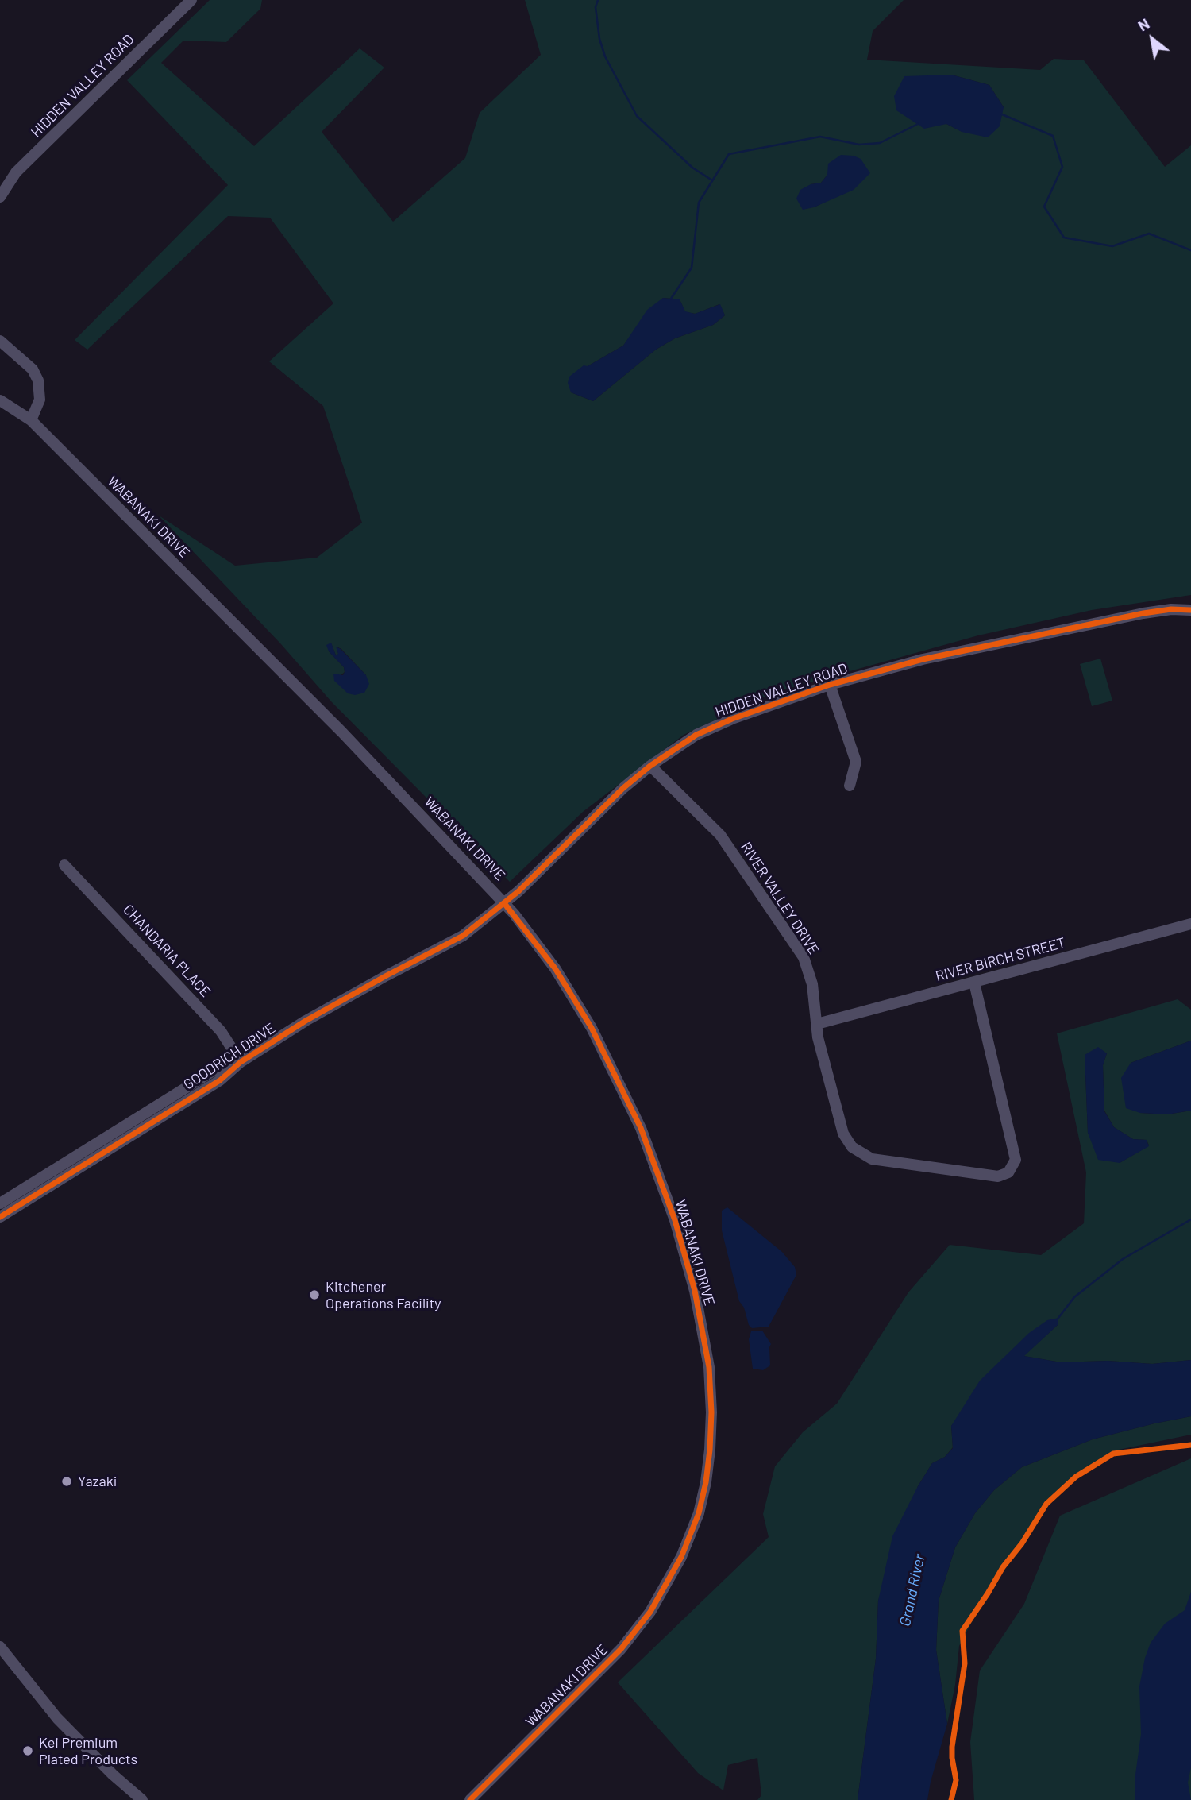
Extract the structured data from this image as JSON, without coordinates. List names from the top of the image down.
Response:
{
  "streets": {
    "street": [
      "HIDDEN VALLEY ROAD",
      "WABANAKI DRIVE",
      "RIVER VALLEY DRIVE",
      "CHANDARIA PLACE",
      "RIVER BIRCH STREET",
      "GOODRICH DRIVE"
    ]
  },
  "crossings": [
    ["HIDDEN VALLEY ROAD", "WABANAKI DRIVE"],
    ["HIDDEN VALLEY ROAD", "RIVER VALLEY DRIVE"],
    ["HIDDEN VALLEY ROAD", "GOODRICH DRIVE"],
    ["WABANAKI DRIVE", "GOODRICH DRIVE"],
    ["RIVER VALLEY DRIVE", "RIVER BIRCH STREET"],
    ["CHANDARIA PLACE", "GOODRICH DRIVE"]
  ],
  "water": ["Grand River"],
  "places": ["Kitchener Operations Facility", "Yazaki", "Kei Premium Plated Products"],
  "north": "top left"
}
